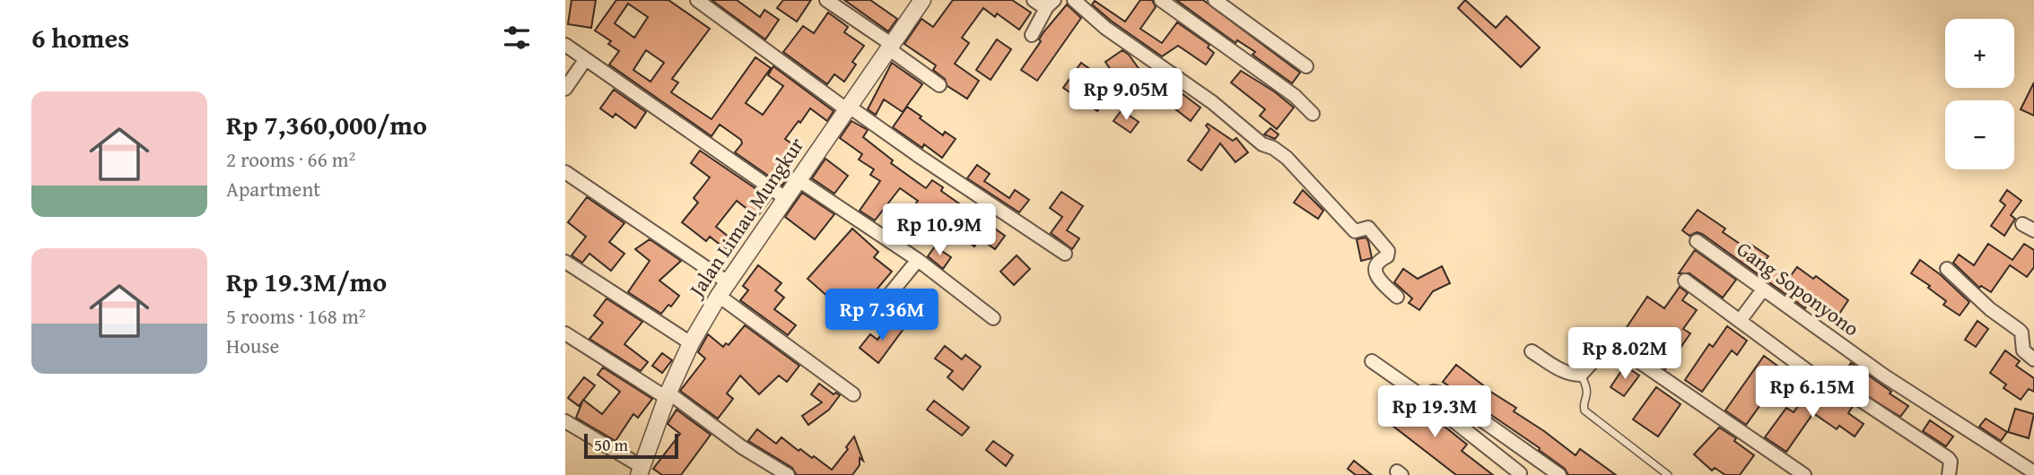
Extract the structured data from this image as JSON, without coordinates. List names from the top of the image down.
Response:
{
  "streets": {
    "street": ["Jalan Limau Mungkur", "Gang Soponyono"]
  },
  "scale_bar": "50 m",
  "page": {
    "heading": "6 homes",
    "map_buttons": ["+", "−"],
    "price": [
      "Rp 9.05M",
      "Rp 10.9M",
      "Rp 7.36M",
      "Rp 8.02M",
      "Rp 6.15M",
      "Rp 19.3M"
    ],
    "list": [
      {
        "name": "Rp 7,360,000/mo",
        "note": "2 rooms · 66 m² · Apartment"
      },
      {
        "name": "Rp 19.3M/mo",
        "note": "5 rooms · 168 m² · House"
      }
    ],
    "scale": "50 m"
  }
}
